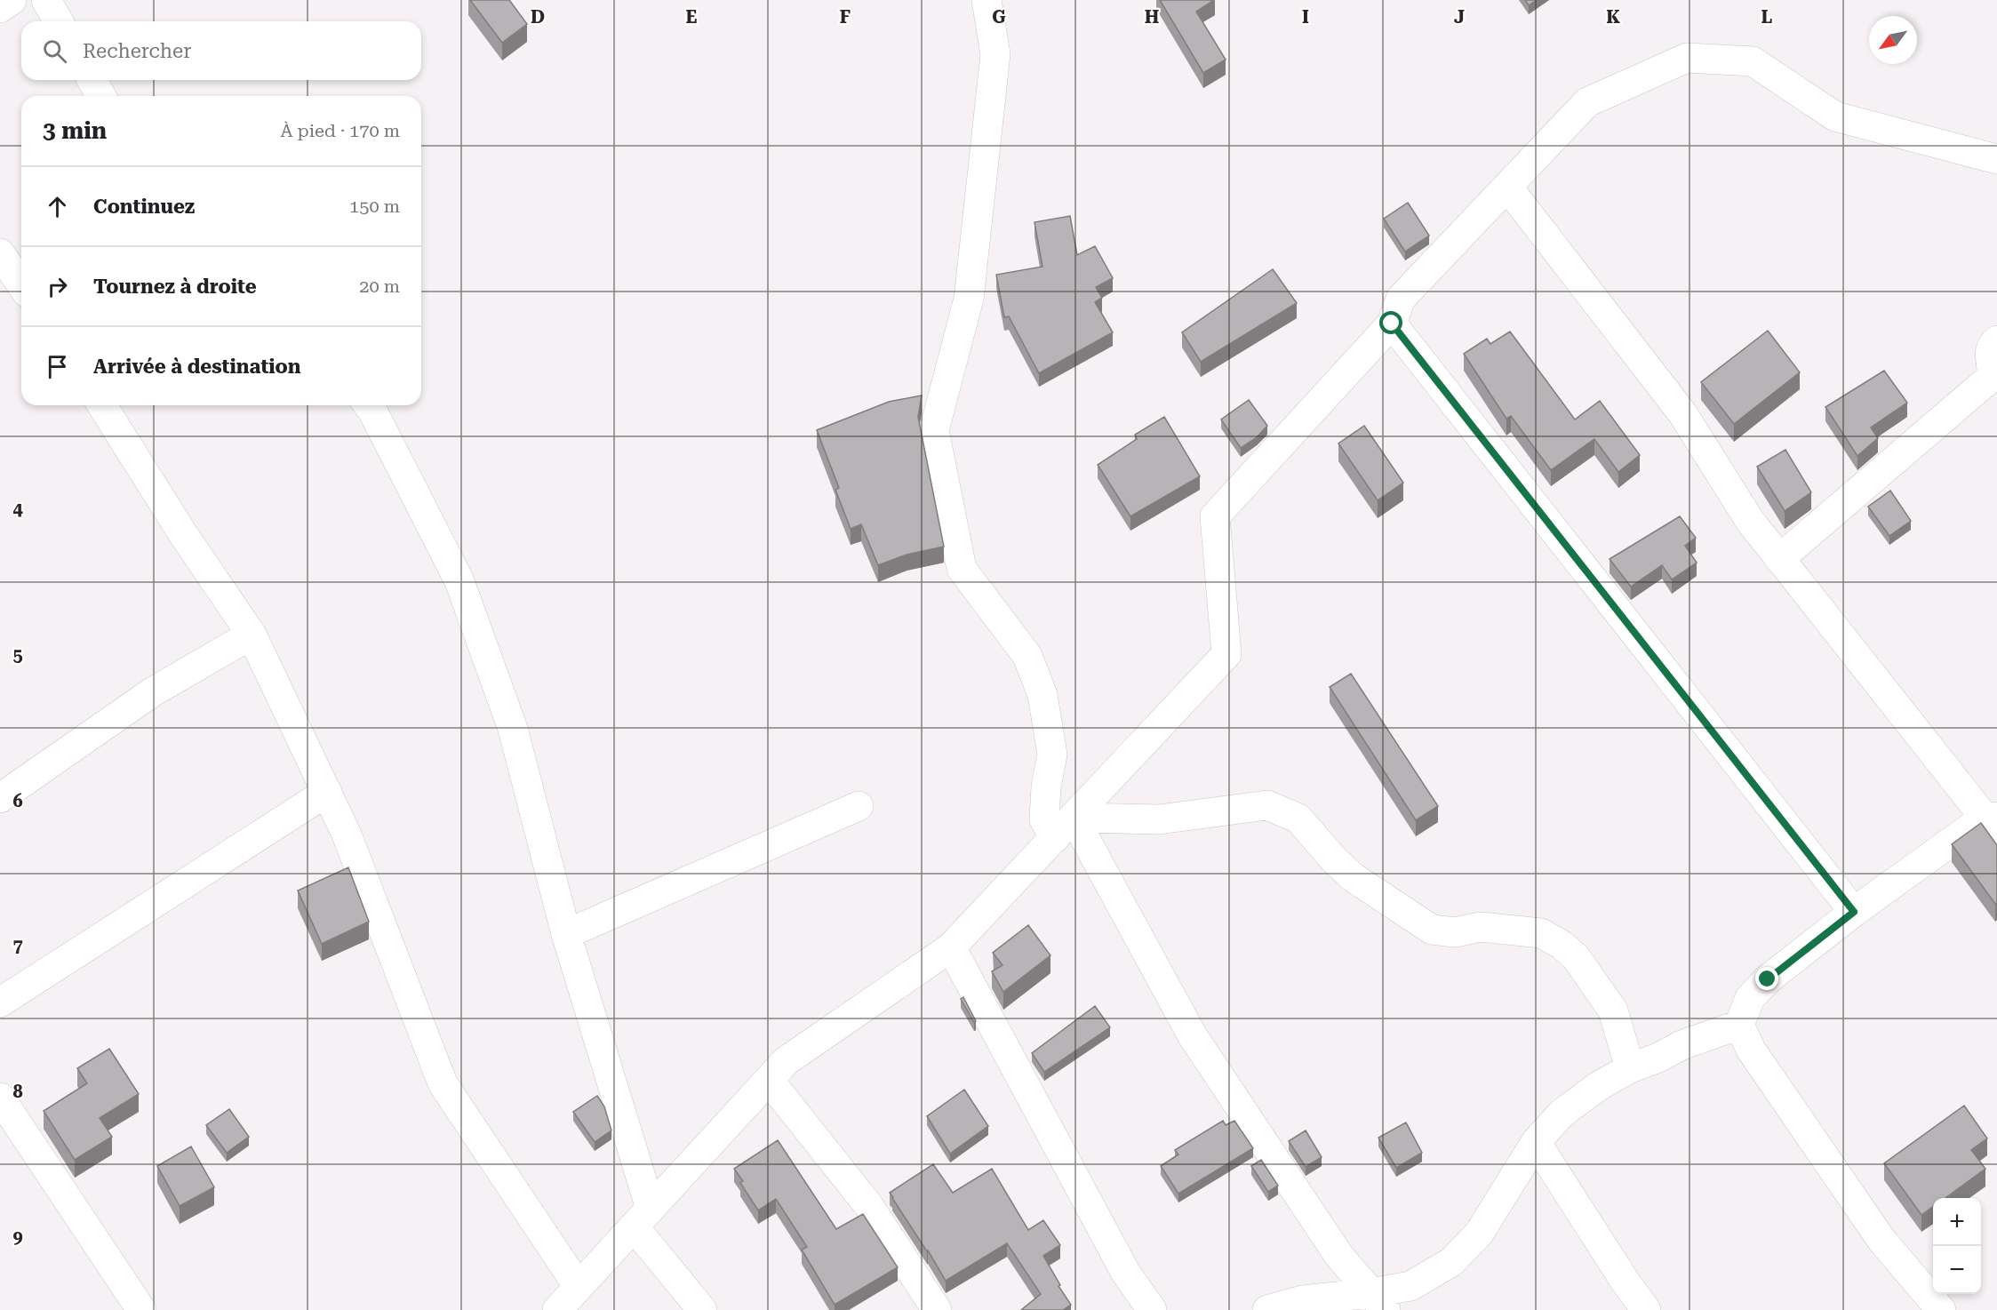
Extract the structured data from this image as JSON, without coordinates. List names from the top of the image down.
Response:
{
  "north": "bottom left",
  "page": {
    "search": "Rechercher",
    "heading": ["3 min", "À pied · 170 m"],
    "list": [
      ["Continuez", "150 m"],
      ["Tournez à droite", "20 m"],
      "Arrivée à destination"
    ],
    "map_buttons": ["+", "−"]
  },
  "grid": {
    "columns": [
      "D",
      "E",
      "F",
      "G",
      "H",
      "I",
      "J",
      "K",
      "L"
    ],
    "rows": [
      "4",
      "5",
      "6",
      "7",
      "8",
      "9"
    ]
  }
}
